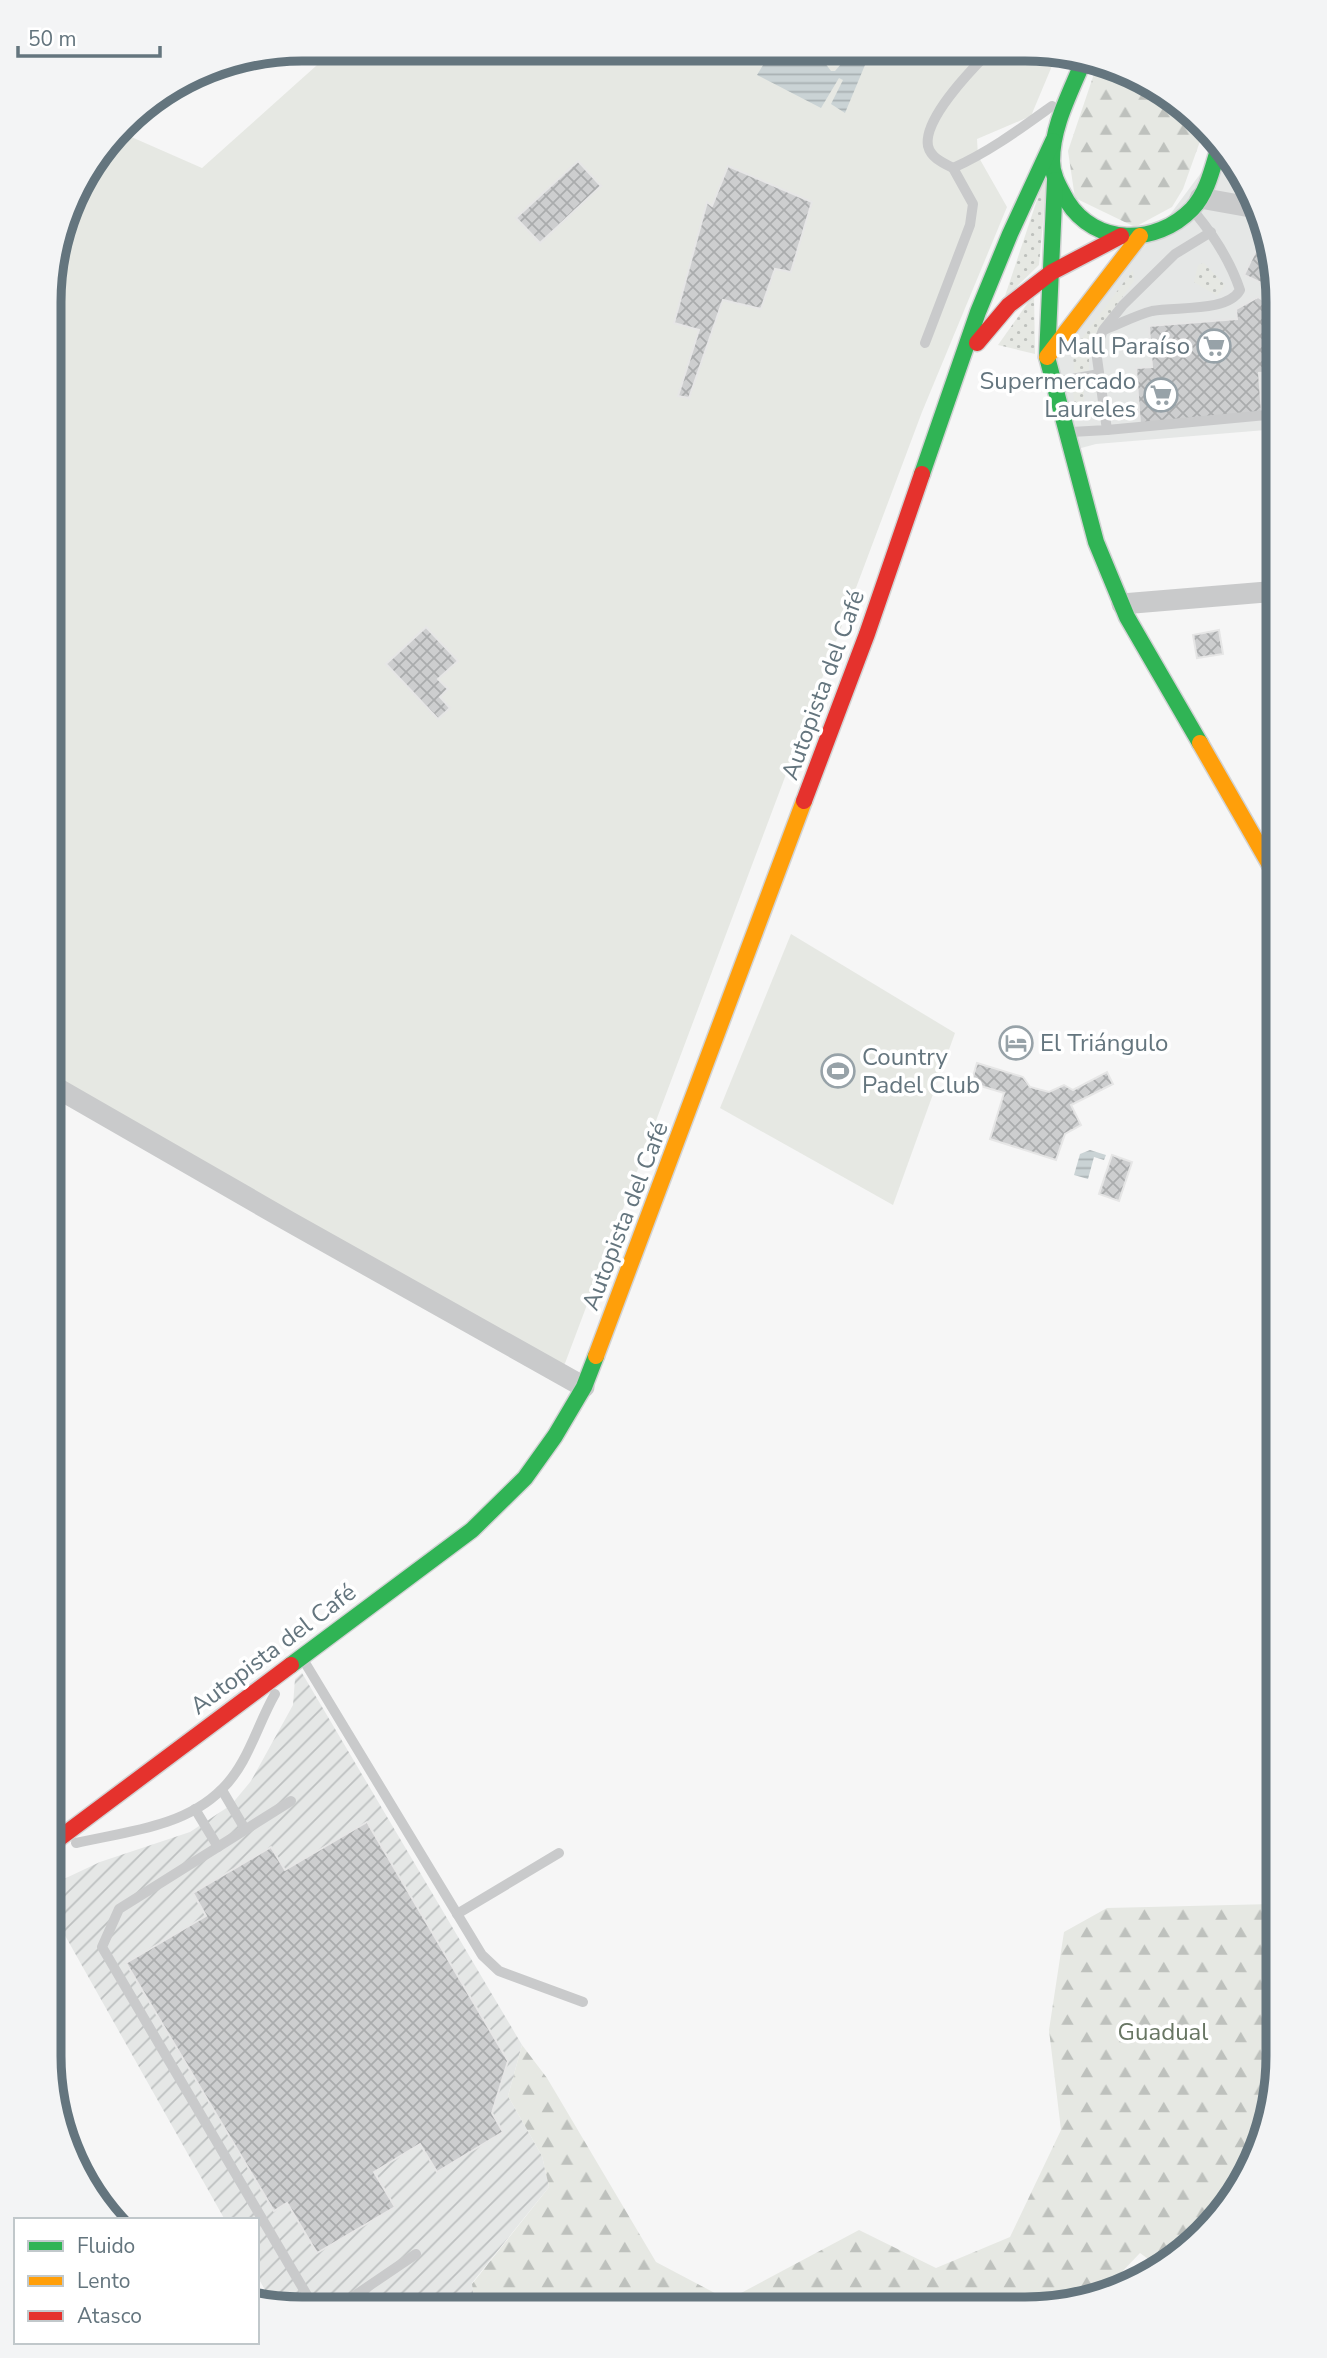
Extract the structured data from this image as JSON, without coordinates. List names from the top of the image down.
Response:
{
  "streets": {
    "main road": ["Autopista del Café"]
  },
  "parks": ["Guadual"],
  "places": {
    "supermarket": ["Mall Paraíso", "Supermercado Laureles"],
    "hotel": ["El Triángulo"],
    "sports": ["Country Padel Club"]
  },
  "legend": ["Fluido", "Lento", "Atasco"],
  "scale_bar": "50 m"
}
